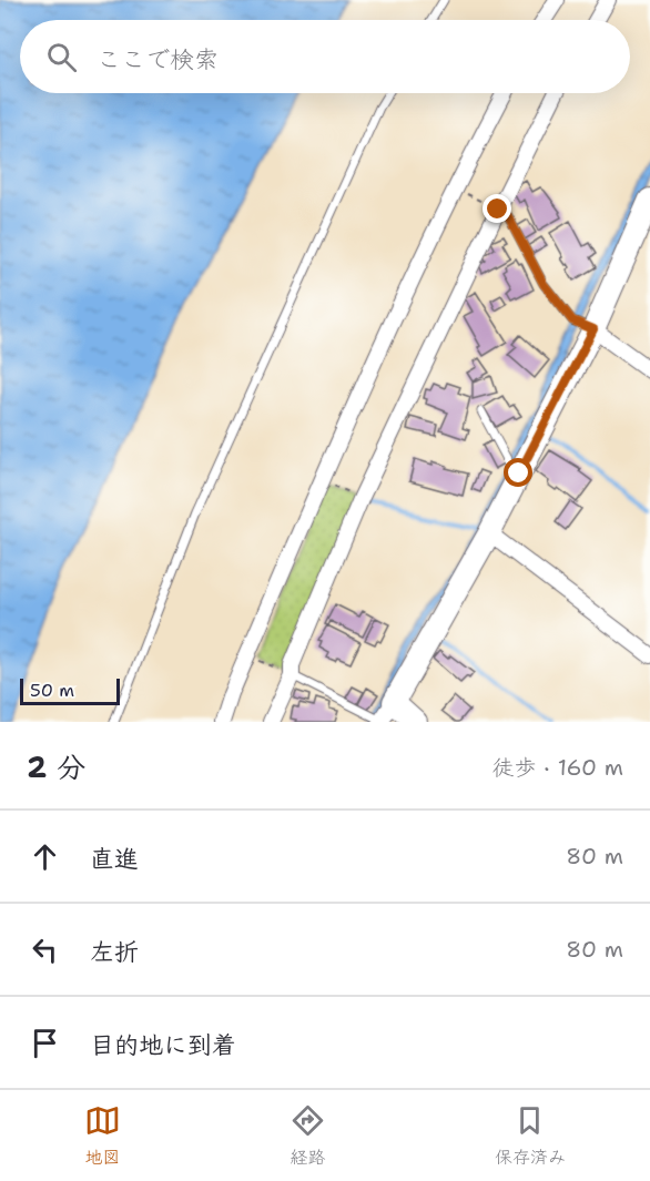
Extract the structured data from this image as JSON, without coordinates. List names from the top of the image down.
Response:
{
  "scale_bar": "50 m",
  "page": {
    "search": "ここで検索",
    "scale": "50 m",
    "heading": ["2 分", "徒歩 · 160 m"],
    "list": [
      ["直進", "80 m"],
      ["左折", "80 m"],
      "目的地に到着"
    ],
    "nav": ["地図", "経路", "保存済み"]
  }
}
